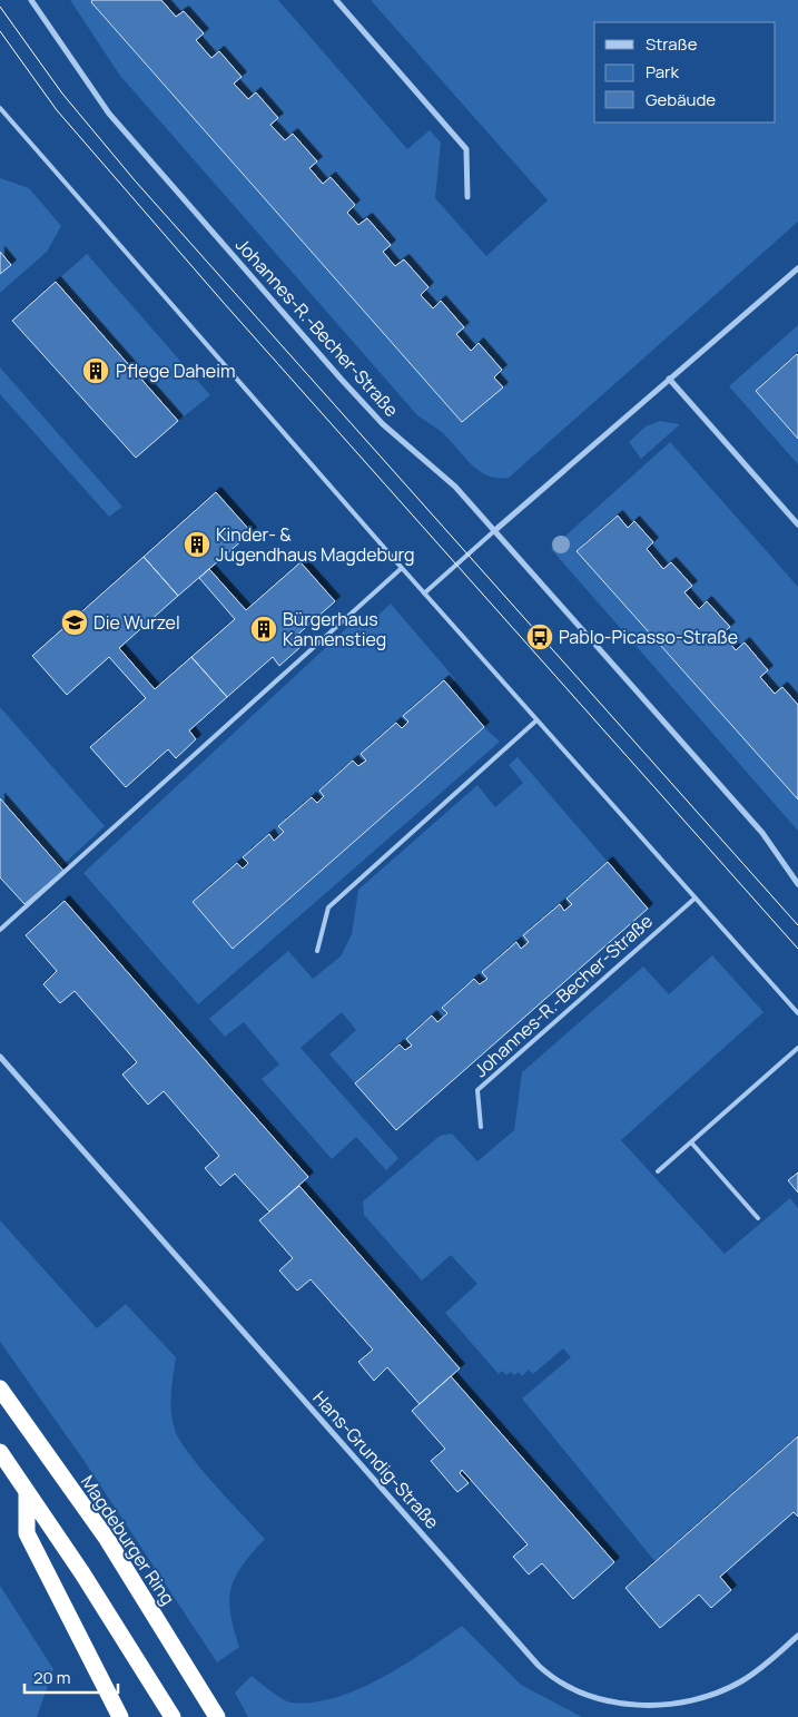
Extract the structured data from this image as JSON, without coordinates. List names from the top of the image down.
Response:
{
  "streets": {
    "highway": ["Magdeburger Ring"],
    "street": ["Johannes-R.-Becher-Straße", "Hans-Grundig-Straße"]
  },
  "places": {
    "building": ["Pflege Daheim", "Kinder- & Jugendhaus Magdeburg", "Bürgerhaus Kannenstieg"],
    "school or university": ["Die Wurzel"],
    "bus stop": ["Pablo-Picasso-Straße"]
  },
  "legend": ["Straße", "Park", "Gebäude"],
  "scale_bar": "20 m"
}
